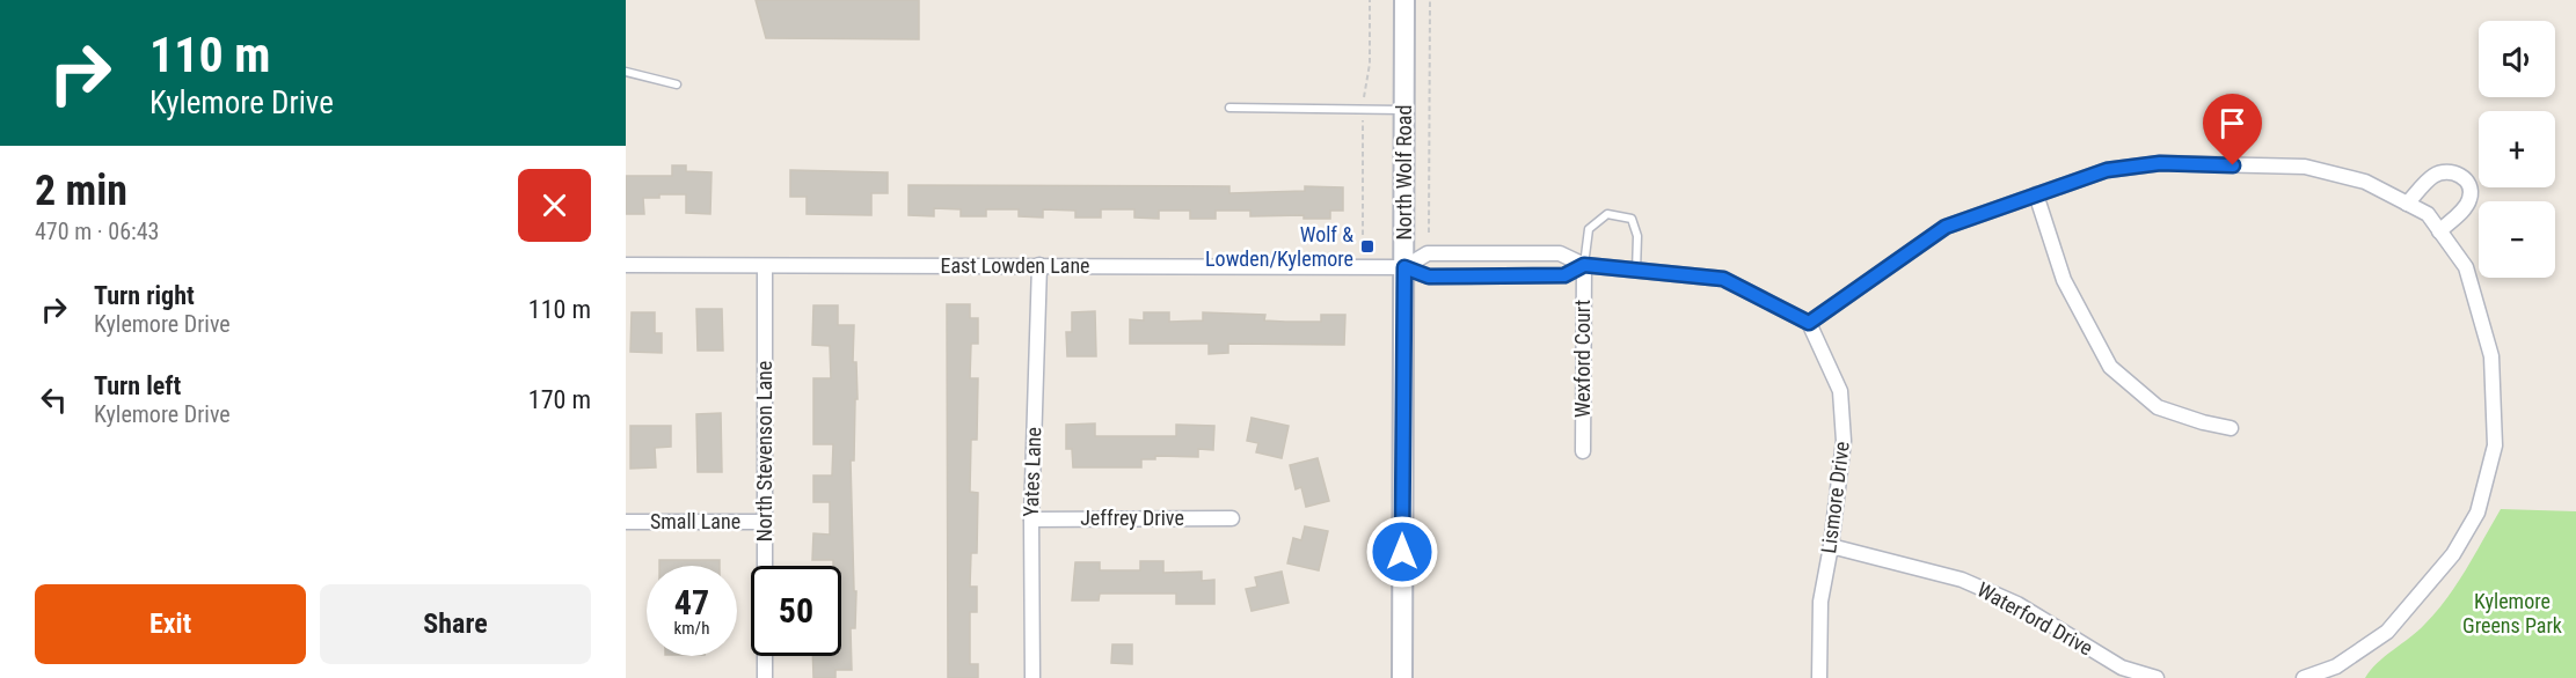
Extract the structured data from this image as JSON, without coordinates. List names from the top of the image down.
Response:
{
  "streets": {
    "main road": ["North Wolf Road"],
    "street": [
      "East Lowden Lane",
      "Wexford Court",
      "North Stevenson Lane",
      "Yates Lane",
      "Lismore Drive",
      "Jeffrey Drive",
      "Small Lane",
      "Waterford Drive"
    ]
  },
  "crossings": [
    ["North Wolf Road", "East Lowden Lane"],
    ["East Lowden Lane", "North Stevenson Lane"],
    ["East Lowden Lane", "Yates Lane"],
    ["North Stevenson Lane", "Small Lane"],
    ["Yates Lane", "Jeffrey Drive"],
    ["Lismore Drive", "Waterford Drive"]
  ],
  "parks": ["Kylemore Greens Park"],
  "places": {
    "transit": ["Wolf & Lowden/Kylemore"]
  },
  "page": {
    "turn": ["110 m", "Kylemore Drive"],
    "map_buttons": ["+", "−"],
    "heading": ["2 min", "470 m · 06:43"],
    "list": [
      {
        "name": "Turn right",
        "note": "Kylemore Drive",
        "value": "110 m"
      },
      {
        "name": "Turn left",
        "note": "Kylemore Drive",
        "value": "170 m"
      }
    ],
    "speed": "47 km/h",
    "limit": "50",
    "buttons": ["Exit", "Share"]
  }
}
